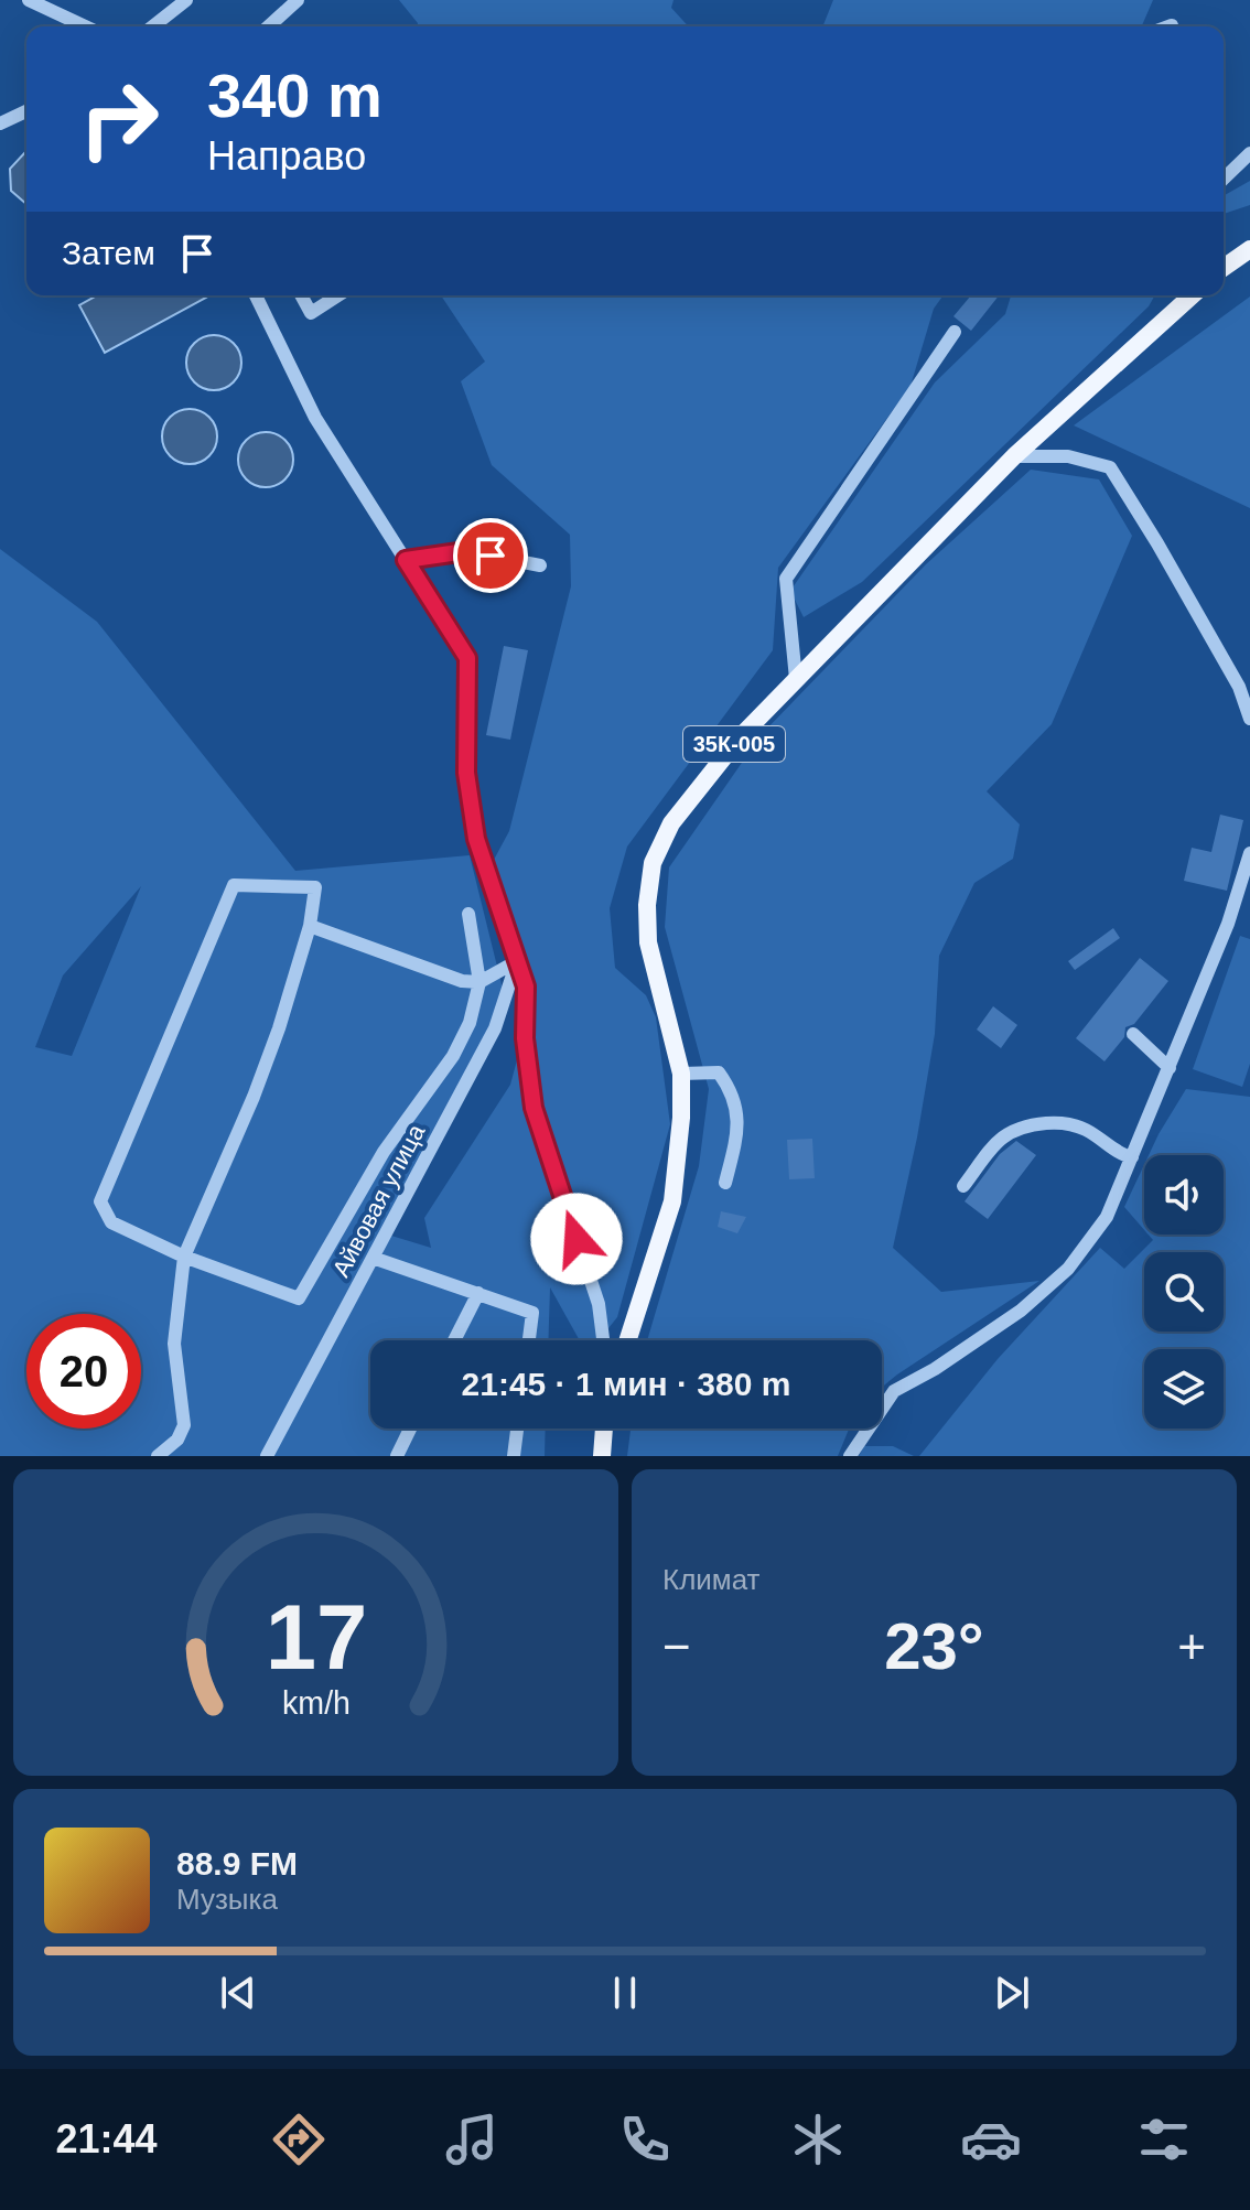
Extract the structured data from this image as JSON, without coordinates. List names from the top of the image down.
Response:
{
  "streets": {
    "main road": ["35К-005"],
    "street": ["Айвовая улица"]
  },
  "page": {
    "turn": ["340 m", "Направо"],
    "then": "Затем",
    "limit": "20",
    "trip": "21:45 · 1 мин · 380 m",
    "tile": "Климат",
    "heat": ["−", "23°", "+"],
    "song": ["88.9 FM", "Музыка"],
    "tabs": "21:44",
    "gauge": ["17", "km/h"]
  }
}
